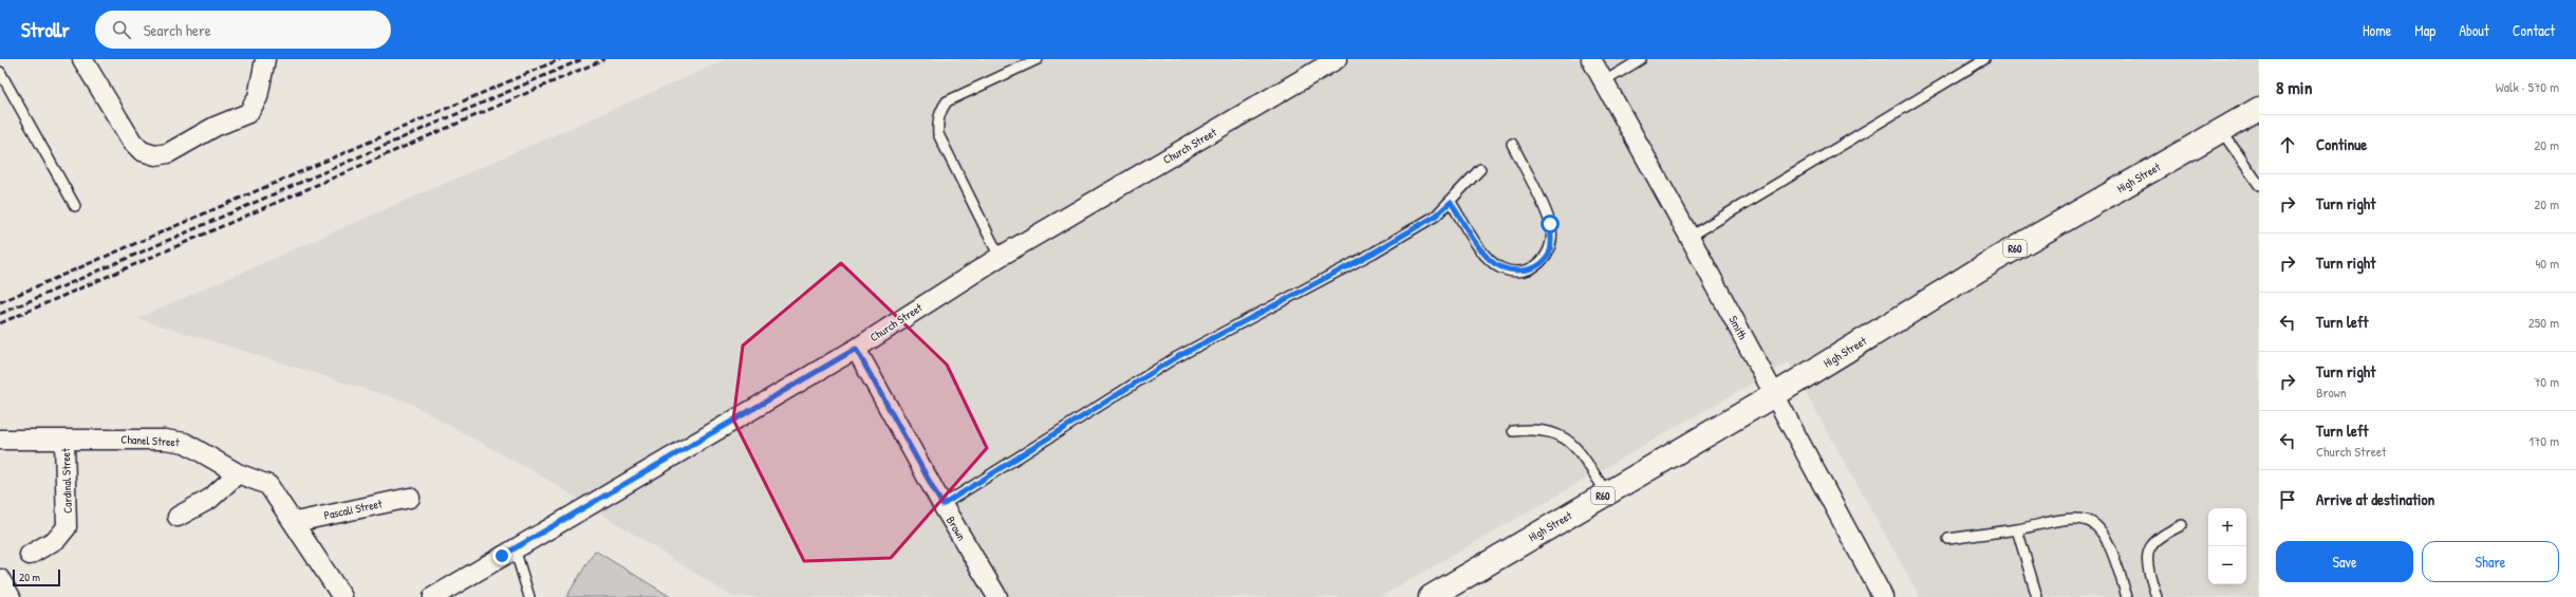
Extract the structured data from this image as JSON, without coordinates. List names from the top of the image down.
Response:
{
  "streets": {
    "main road": ["High Street", "R60"],
    "street": [
      "Church Street",
      "Smith",
      "Chanel Street",
      "Cardinal Street",
      "Pascali Street",
      "Brown"
    ]
  },
  "crossings": [
    ["Church Street", "Brown"],
    ["High Street", "Smith"],
    ["Chanel Street", "Cardinal Street"],
    ["Chanel Street", "Pascali Street"]
  ],
  "scale_bar": "20 m",
  "page": {
    "header": "Strollr",
    "search": "Search here",
    "nav": [
      "Home",
      "Map",
      "About",
      "Contact"
    ],
    "heading": ["8 min", "Walk · 570 m"],
    "list": [
      ["Continue", "20 m"],
      ["Turn right", "20 m"],
      ["Turn right", "40 m"],
      ["Turn left", "250 m"],
      ["Turn right", "Brown", "70 m"],
      ["Turn left", "Church Street", "170 m"],
      "Arrive at destination"
    ],
    "map_buttons": ["+", "−"],
    "buttons": ["Save", "Share"],
    "scale": "20 m"
  }
}
